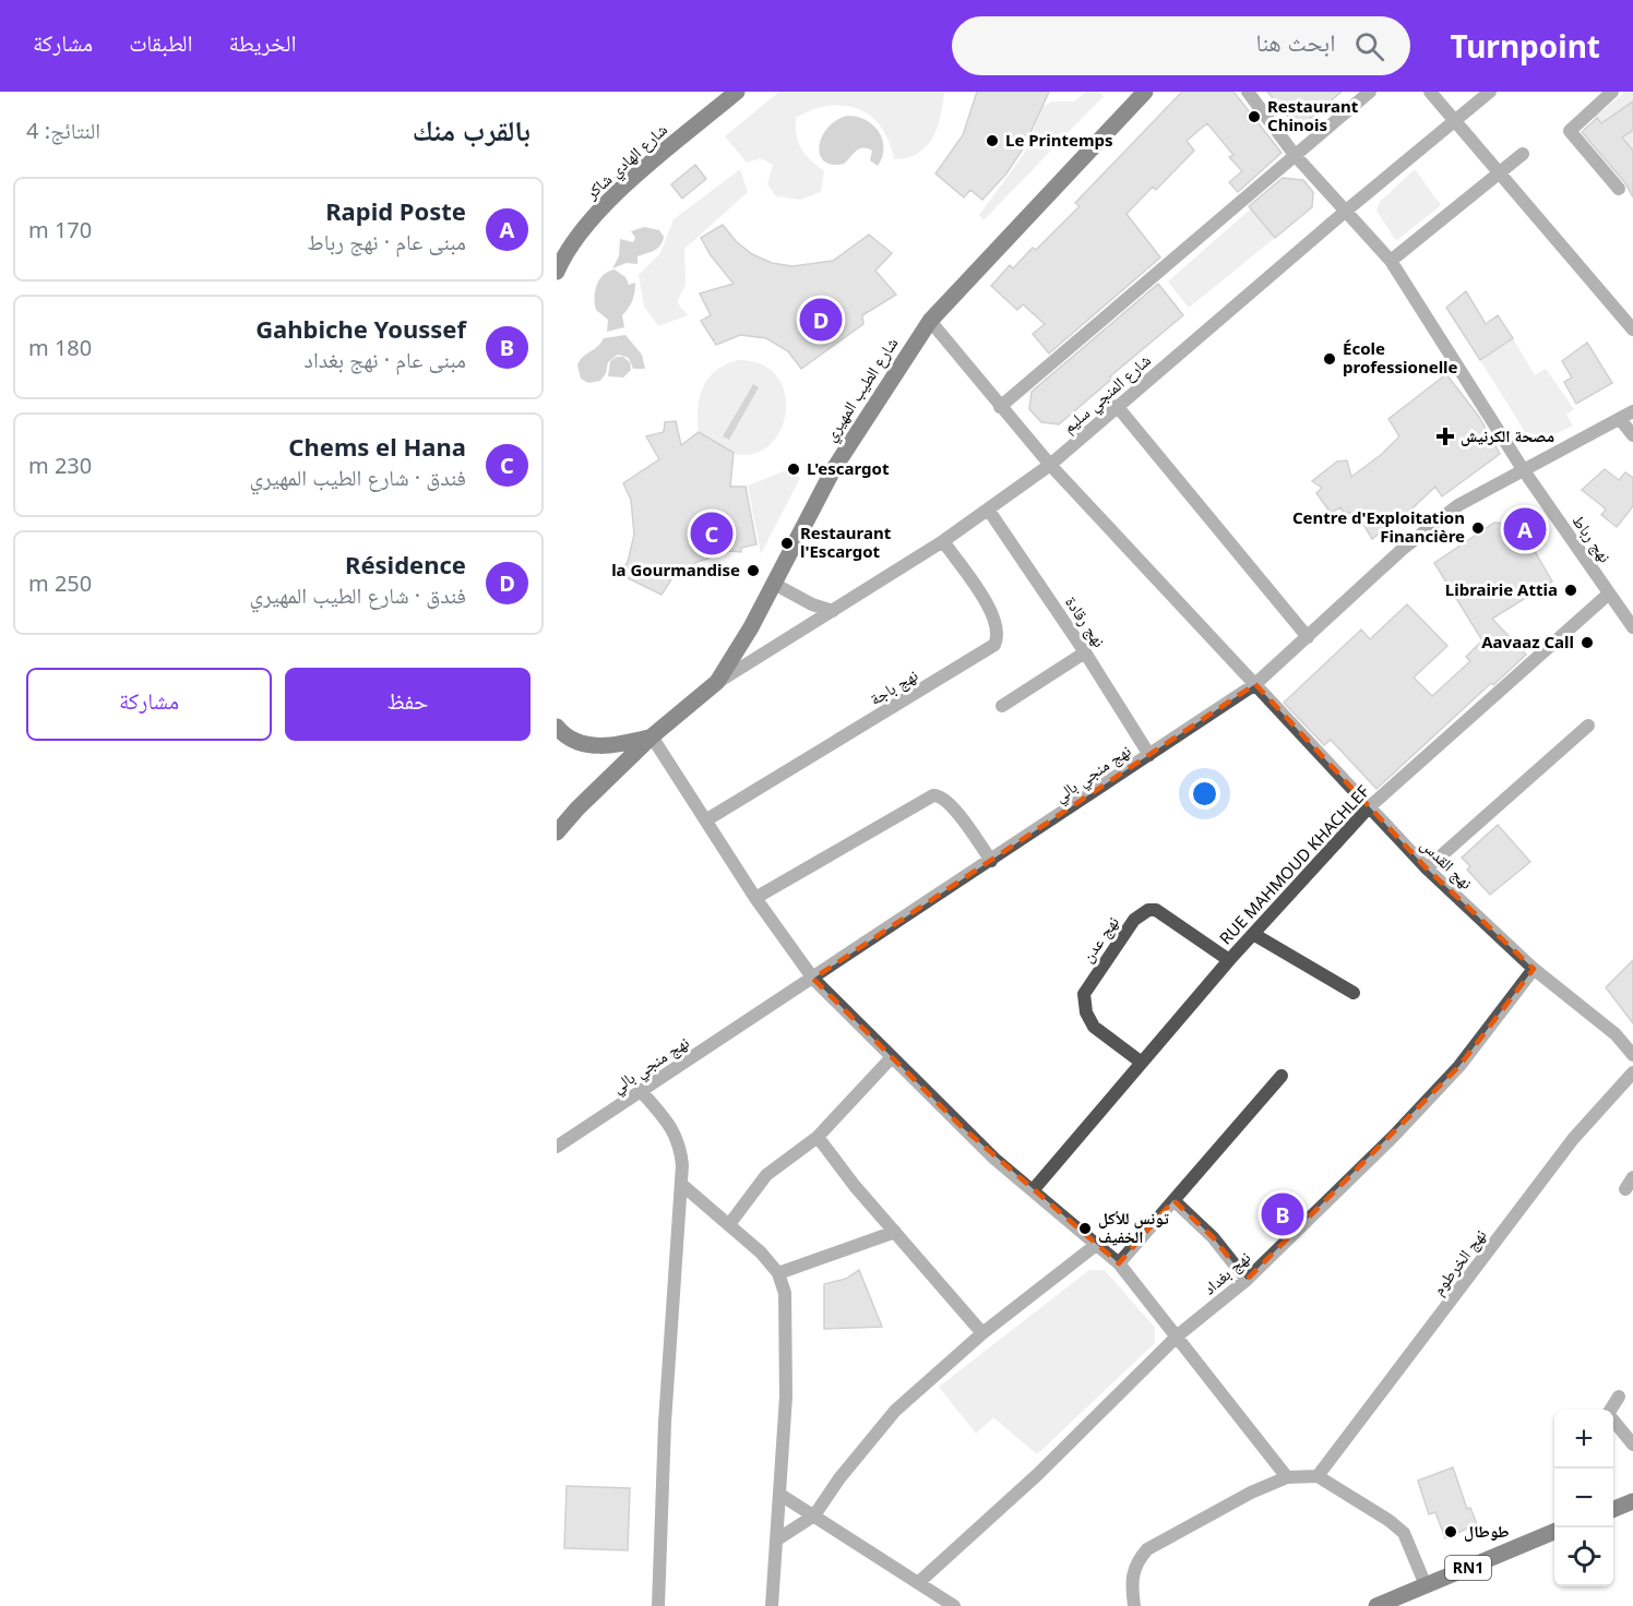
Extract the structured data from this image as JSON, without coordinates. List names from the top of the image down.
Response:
{
  "streets": {
    "main road": ["شارع الهادي شاكر", "شارع الطيب المهيري", "RN1"],
    "street": [
      "شارع المنجي سليم",
      "نهج رباط",
      "نهج رقادة",
      "نهج باجة",
      "نهج منجي بالي",
      "نهج القدس",
      "RUE MAHMOUD KHACHLEF",
      "نهج عدن",
      "نهج الخرطوم",
      "نهج بغداد"
    ]
  },
  "crossings": [
    ["شارع الطيب المهيري", "شارع المنجي سليم"],
    ["شارع الطيب المهيري", "نهج القدس"],
    ["شارع المنجي سليم", "نهج رباط"],
    ["شارع المنجي سليم", "نهج رقادة"],
    ["شارع المنجي سليم", "نهج باجة"],
    ["شارع المنجي سليم", "نهج القدس"],
    ["نهج رباط", "نهج منجي بالي"],
    ["نهج رباط", "RUE MAHMOUD KHACHLEF"],
    ["نهج رقادة", "نهج منجي بالي"],
    ["نهج منجي بالي", "نهج القدس"],
    ["نهج القدس", "RUE MAHMOUD KHACHLEF"],
    ["نهج القدس", "نهج بغداد"],
    ["RUE MAHMOUD KHACHLEF", "نهج عدن"]
  ],
  "places": {
    "other": [
      "Restaurant Chinois",
      "Le Printemps",
      "École professionelle",
      "L'escargot",
      "Centre d'Exploitation Financière",
      "Restaurant l'Escargot",
      "la Gourmandise",
      "Librairie Attia",
      "Aavaaz Call",
      "تونس للأكل الخفيف",
      "طوطال"
    ],
    "health": ["مصحة الكرنيش"]
  },
  "page": {
    "header": "Turnpoint",
    "search": "ابحث هنا",
    "nav": ["الخريطة", "الطبقات", "مشاركة"],
    "heading": ["بالقرب منك", "النتائج: 4"],
    "list": [
      {
        "mark": "A",
        "name": "Rapid Poste",
        "note": "مبنى عام · نهج رباط",
        "value": "170 m"
      },
      {
        "mark": "B",
        "name": "Gahbiche Youssef",
        "note": "مبنى عام · نهج بغداد",
        "value": "180 m"
      },
      {
        "mark": "C",
        "name": "Chems el Hana",
        "note": "فندق · شارع الطيب المهيري",
        "value": "230 m"
      },
      {
        "mark": "D",
        "name": "Résidence",
        "note": "فندق · شارع الطيب المهيري",
        "value": "250 m"
      }
    ],
    "pins": [
      "D",
      "A",
      "C",
      "B"
    ],
    "buttons": ["حفظ", "مشاركة"],
    "map_buttons": ["+", "−"]
  }
}
